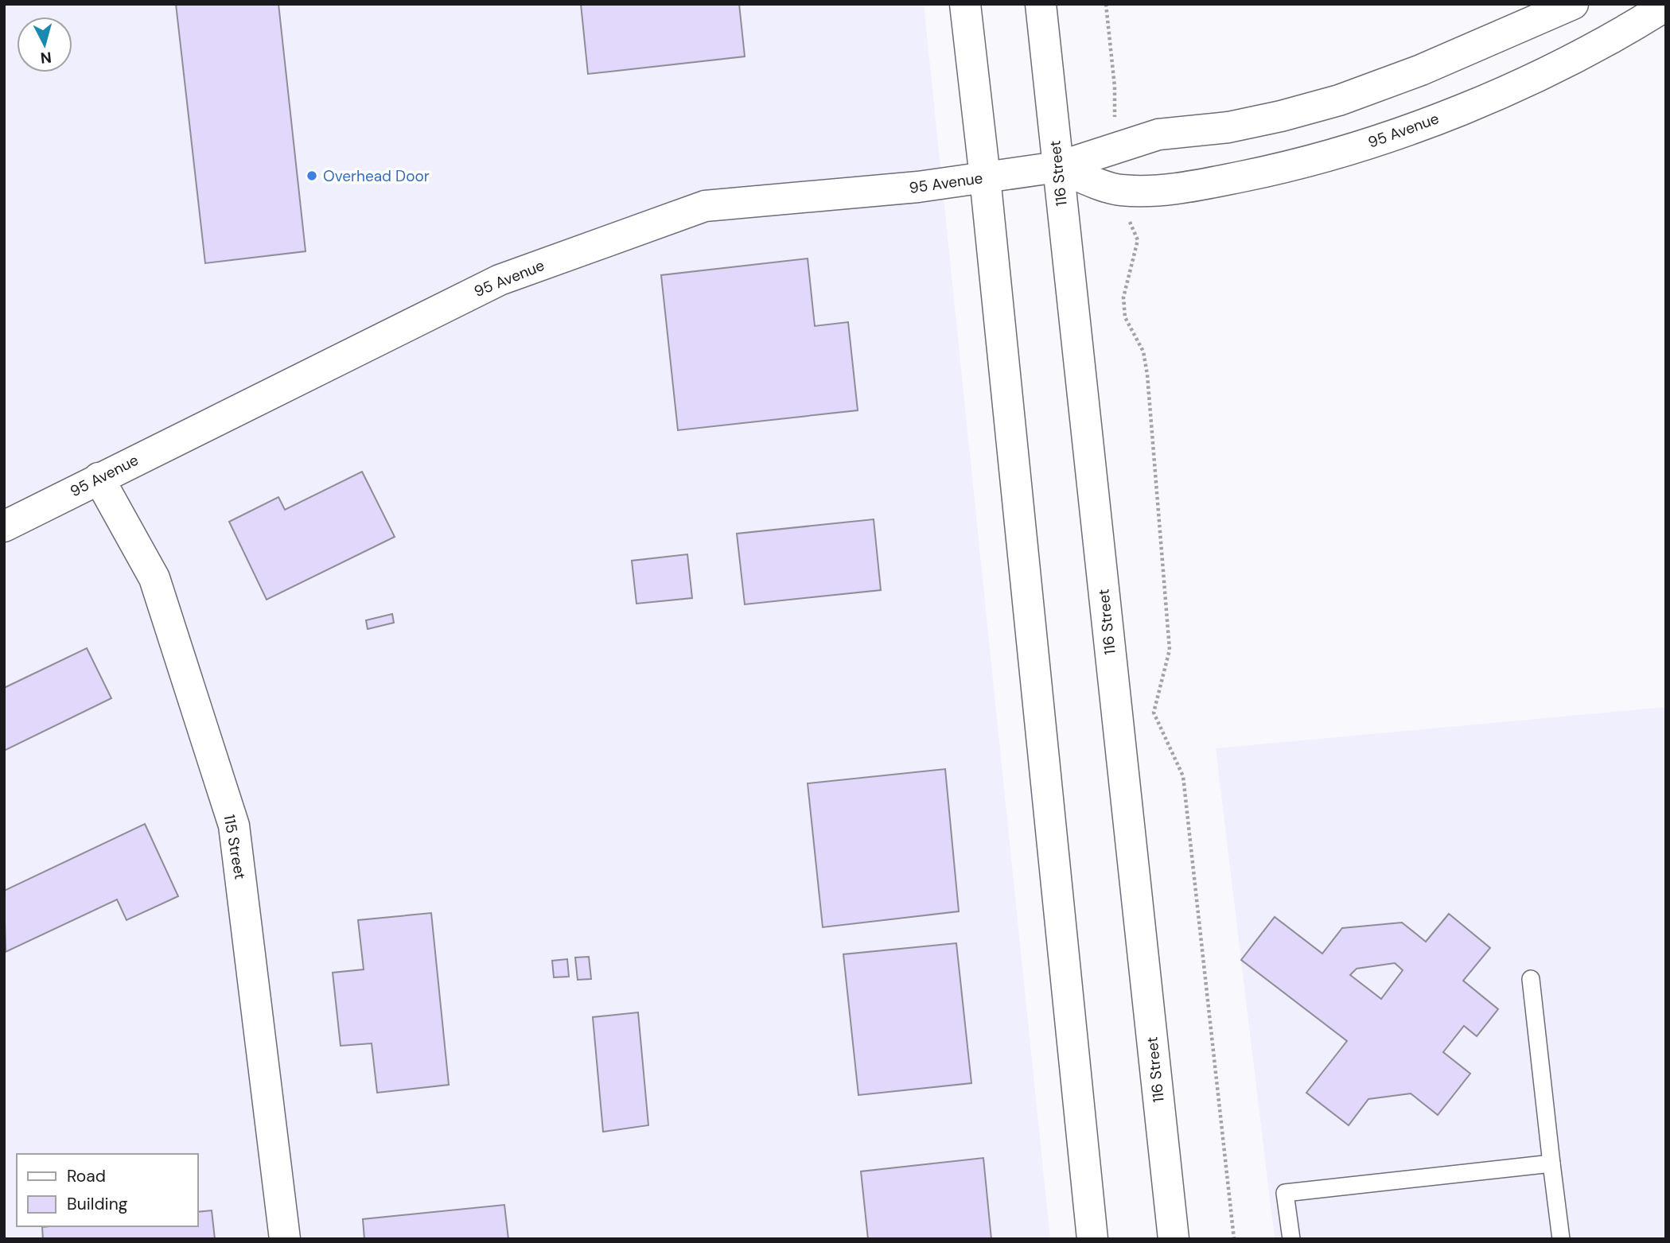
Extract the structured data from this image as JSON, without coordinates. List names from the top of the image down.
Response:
{
  "streets": {
    "street": ["95 Avenue", "116 Street", "115 Street"]
  },
  "crossings": [
    ["95 Avenue", "116 Street"],
    ["95 Avenue", "115 Street"]
  ],
  "places": ["Overhead Door"],
  "legend": ["Road", "Building"],
  "north": "bottom"
}
